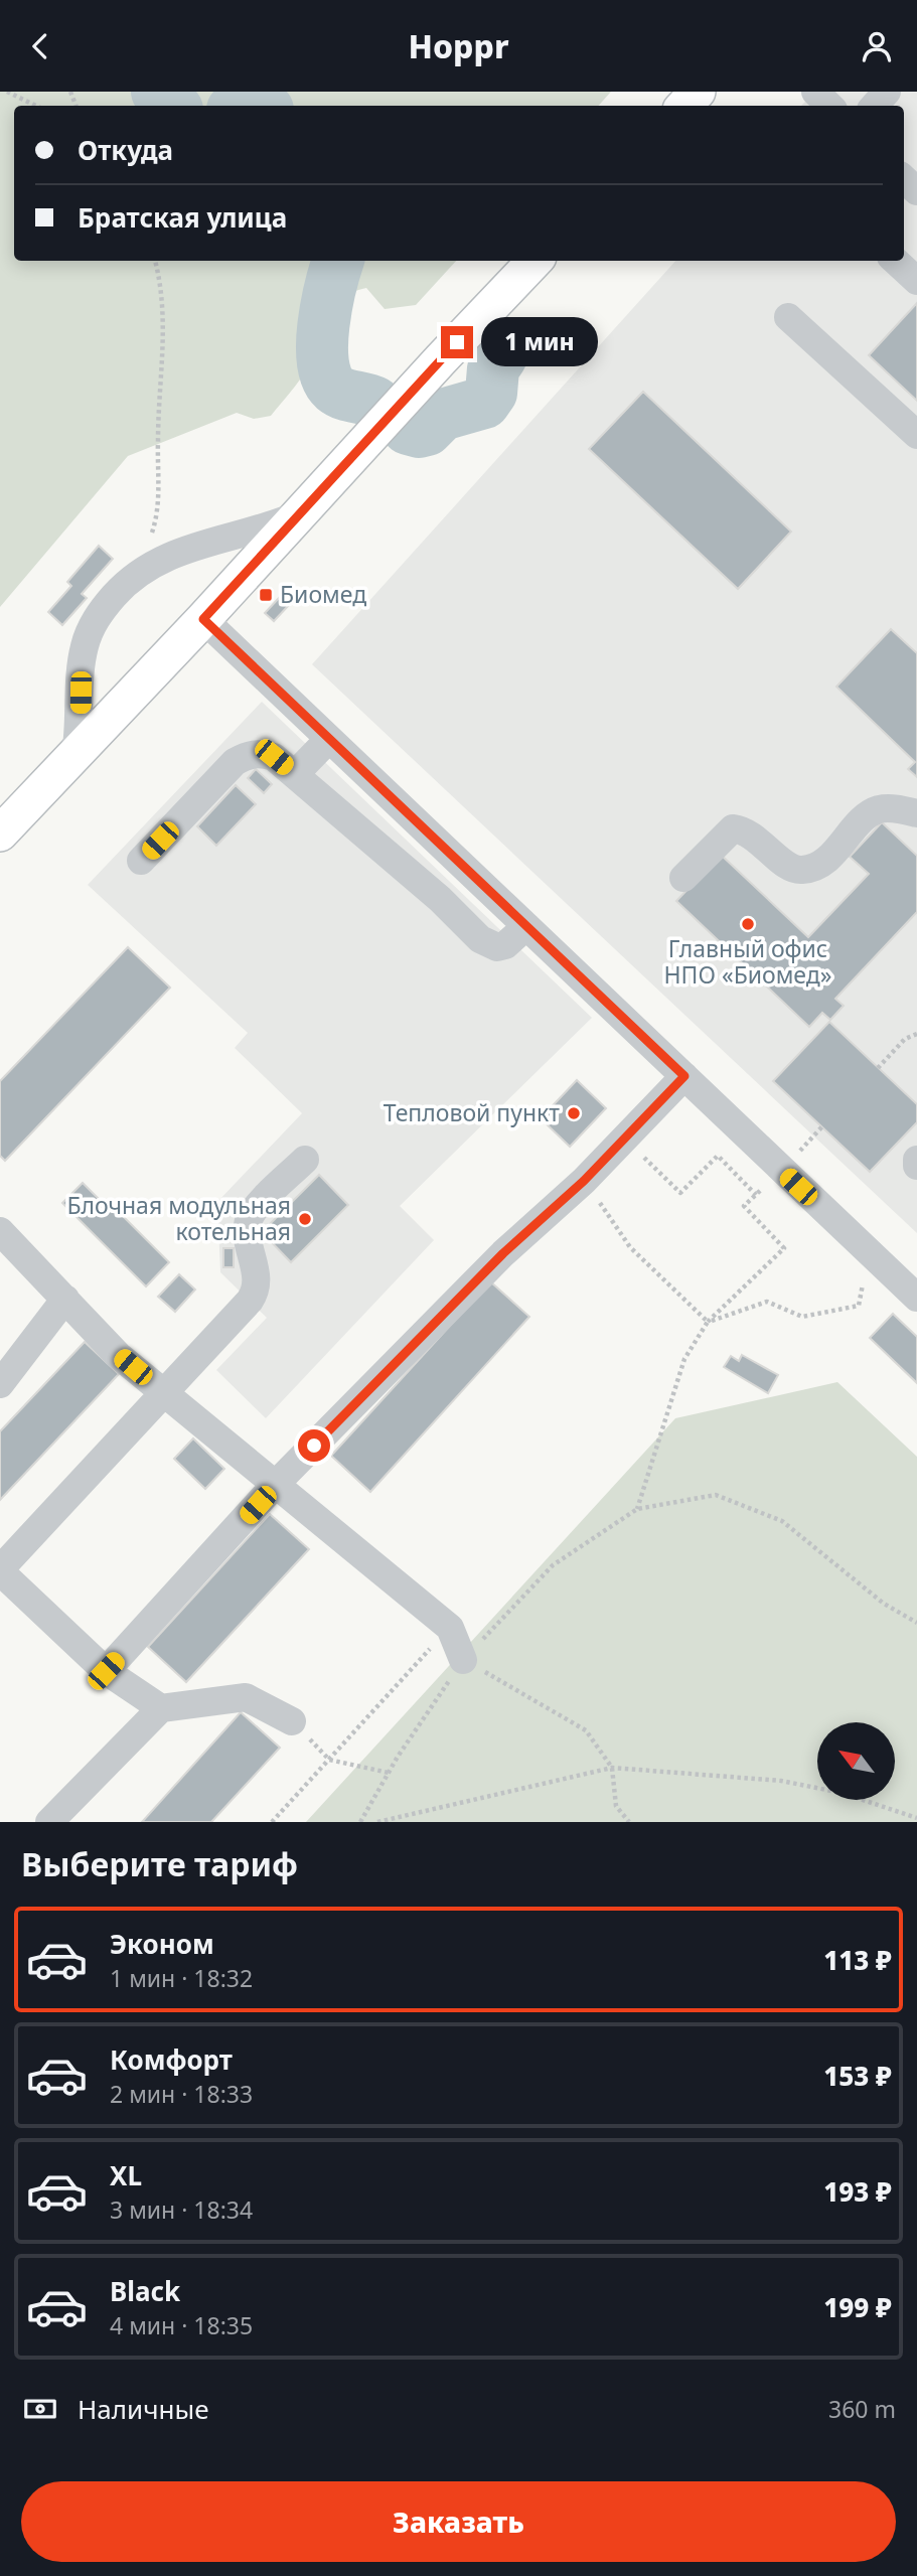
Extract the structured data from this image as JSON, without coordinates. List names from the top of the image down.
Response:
{
  "places": {
    "transit": ["Биомед"],
    "other": ["Главный офис НПО «Биомед»", "Тепловой пункт", "Блочная модульная котельная"]
  },
  "north": "top left",
  "page": {
    "header": "Hoppr",
    "banner": ["Откуда", "Братская улица"],
    "bubble": "1 мин",
    "heading": "Выберите тариф",
    "list": [
      {
        "name": "Эконом",
        "note": "1 мин · 18:32",
        "value": "113 ₽"
      },
      {
        "name": "Комфорт",
        "note": "2 мин · 18:33",
        "value": "153 ₽"
      },
      {
        "name": "XL",
        "note": "3 мин · 18:34",
        "value": "193 ₽"
      },
      {
        "name": "Black",
        "note": "4 мин · 18:35",
        "value": "199 ₽"
      }
    ],
    "pay": ["Наличные", "360 m"],
    "buttons": "Заказать"
  }
}
